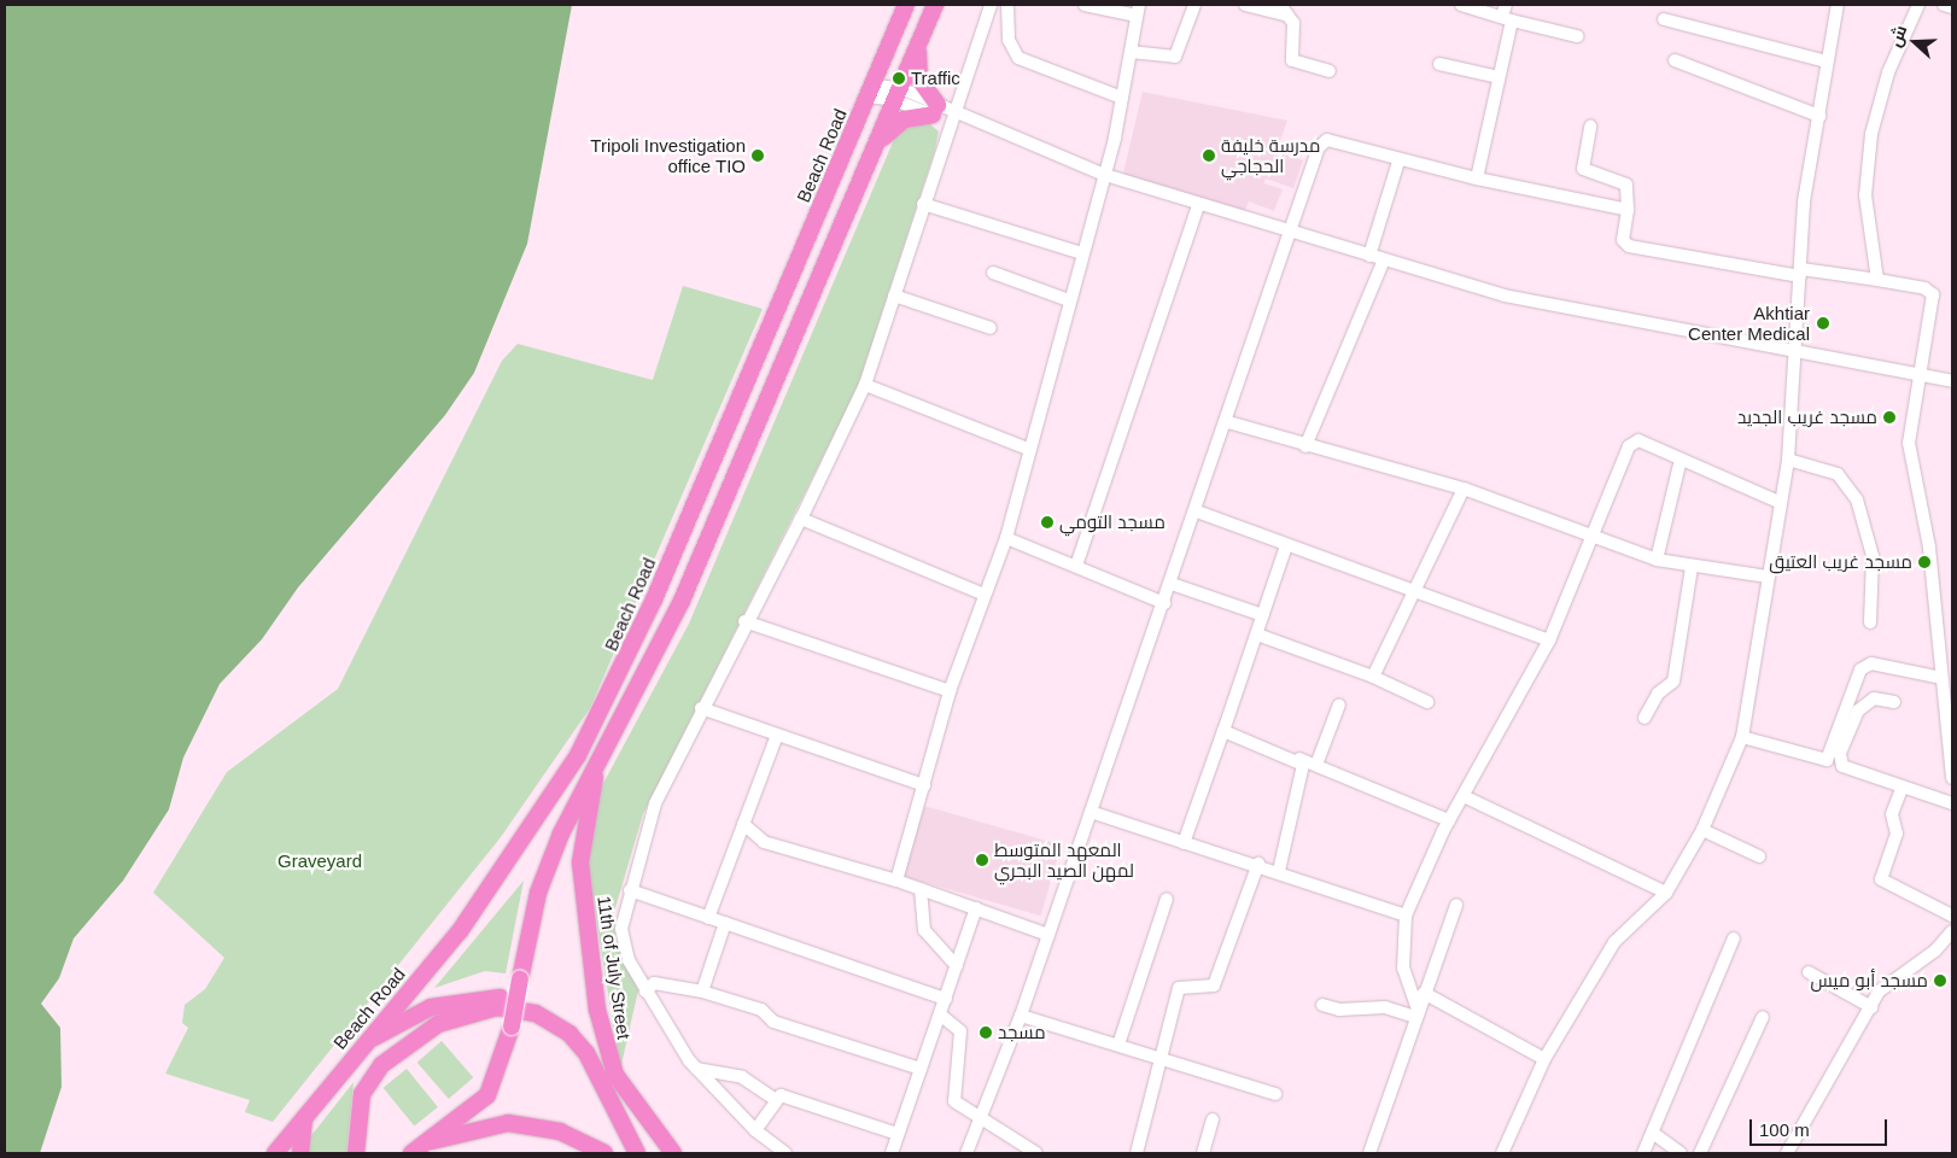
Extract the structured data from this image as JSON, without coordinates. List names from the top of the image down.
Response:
{
  "streets": {
    "highway": ["Beach Road", "11th of July Street"]
  },
  "parks": ["Graveyard"],
  "places": [
    "Traffic",
    "Tripoli Investigation office TIO",
    "مدرسة خليفة الحجاجي",
    "Akhtiar Center Medical",
    "مسجد غريب الجديد",
    "مسجد التومي",
    "مسجد غريب العتيق",
    "المعهد المتوسط لمهن الصيد البحري",
    "مسجد أبو ميس",
    "مسجد"
  ],
  "scale_bar": "100 m",
  "north": "left"
}
